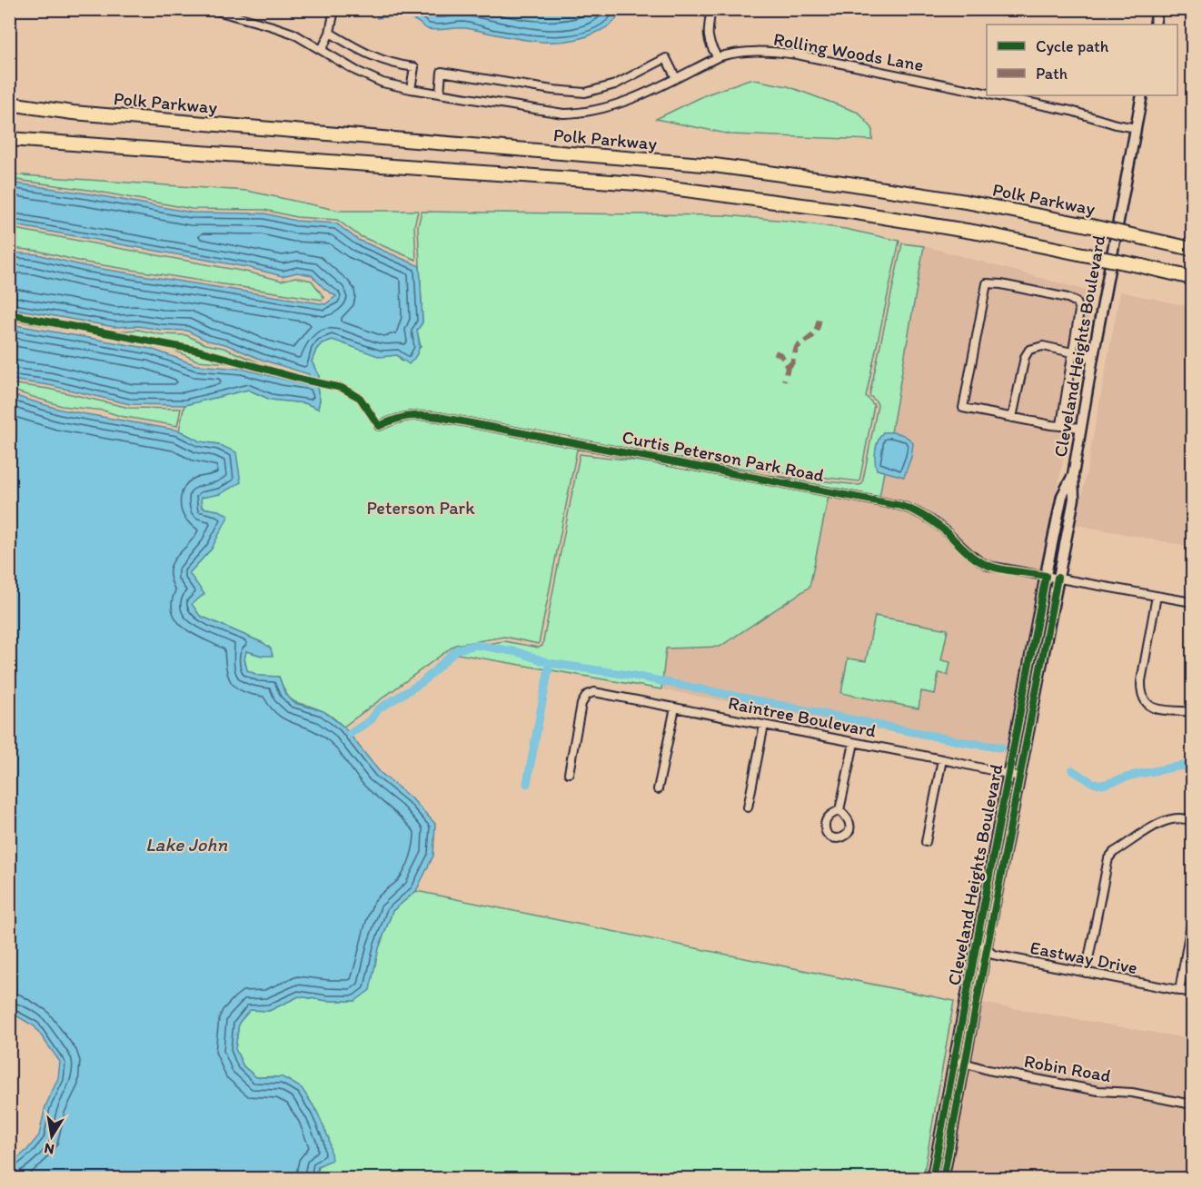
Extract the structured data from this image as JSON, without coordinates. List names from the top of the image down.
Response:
{
  "streets": {
    "highway": ["Polk Parkway"],
    "street": [
      "Rolling Woods Lane",
      "Cleveland Heights Boulevard",
      "Curtis Peterson Park Road",
      "Raintree Boulevard",
      "Eastway Drive",
      "Robin Road"
    ]
  },
  "crossings": [
    ["Rolling Woods Lane", "Cleveland Heights Boulevard"],
    ["Cleveland Heights Boulevard", "Curtis Peterson Park Road"],
    ["Cleveland Heights Boulevard", "Raintree Boulevard"],
    ["Cleveland Heights Boulevard", "Eastway Drive"],
    ["Cleveland Heights Boulevard", "Robin Road"]
  ],
  "water": ["Lake John"],
  "parks": ["Peterson Park"],
  "legend": ["Cycle path", "Path"],
  "north": "bottom"
}
